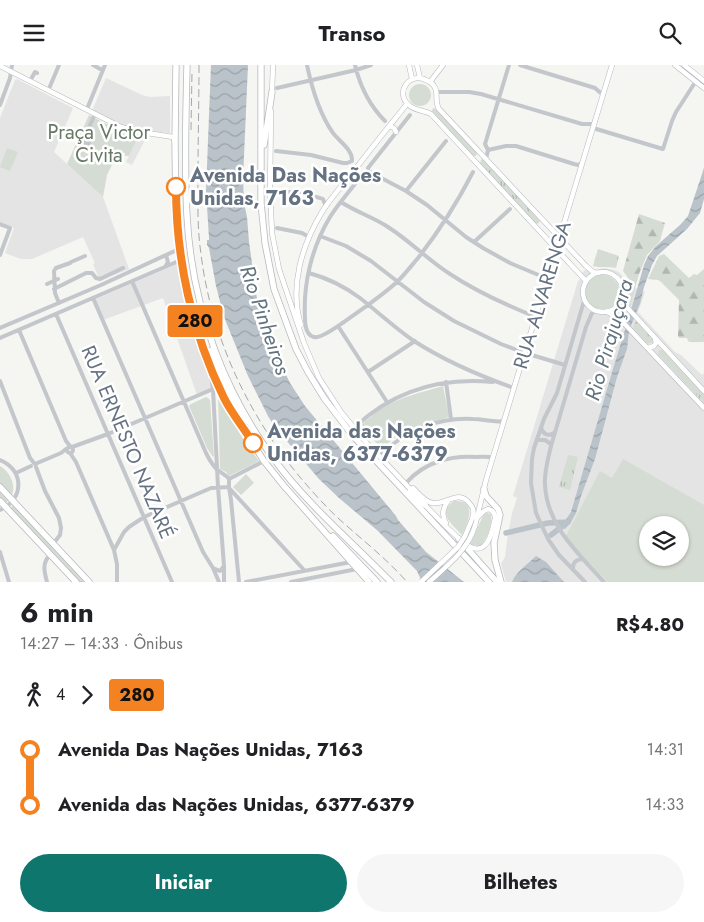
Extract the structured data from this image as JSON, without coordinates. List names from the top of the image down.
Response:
{
  "streets": {
    "main road": ["RUA ALVARENGA"],
    "street": ["RUA ERNESTO NAZARÉ"]
  },
  "water": ["Rio Pinheiros", "Rio Pirajuçara"],
  "parks": ["Praça Victor Civita"],
  "places": ["Avenida Das Nações Unidas, 7163", "Avenida das Nações Unidas, 6377-6379"],
  "lines": ["bus line 280"],
  "page": {
    "header": "Transo",
    "on_map": "280",
    "heading": ["6 min", "14:27 – 14:33 · Ônibus", "R$4.80"],
    "legs": ["4", "280"],
    "list": [
      {
        "name": "Avenida Das Nações Unidas, 7163",
        "value": "14:31"
      },
      {
        "name": "Avenida das Nações Unidas, 6377-6379",
        "value": "14:33"
      }
    ],
    "buttons": ["Iniciar", "Bilhetes"]
  }
}
